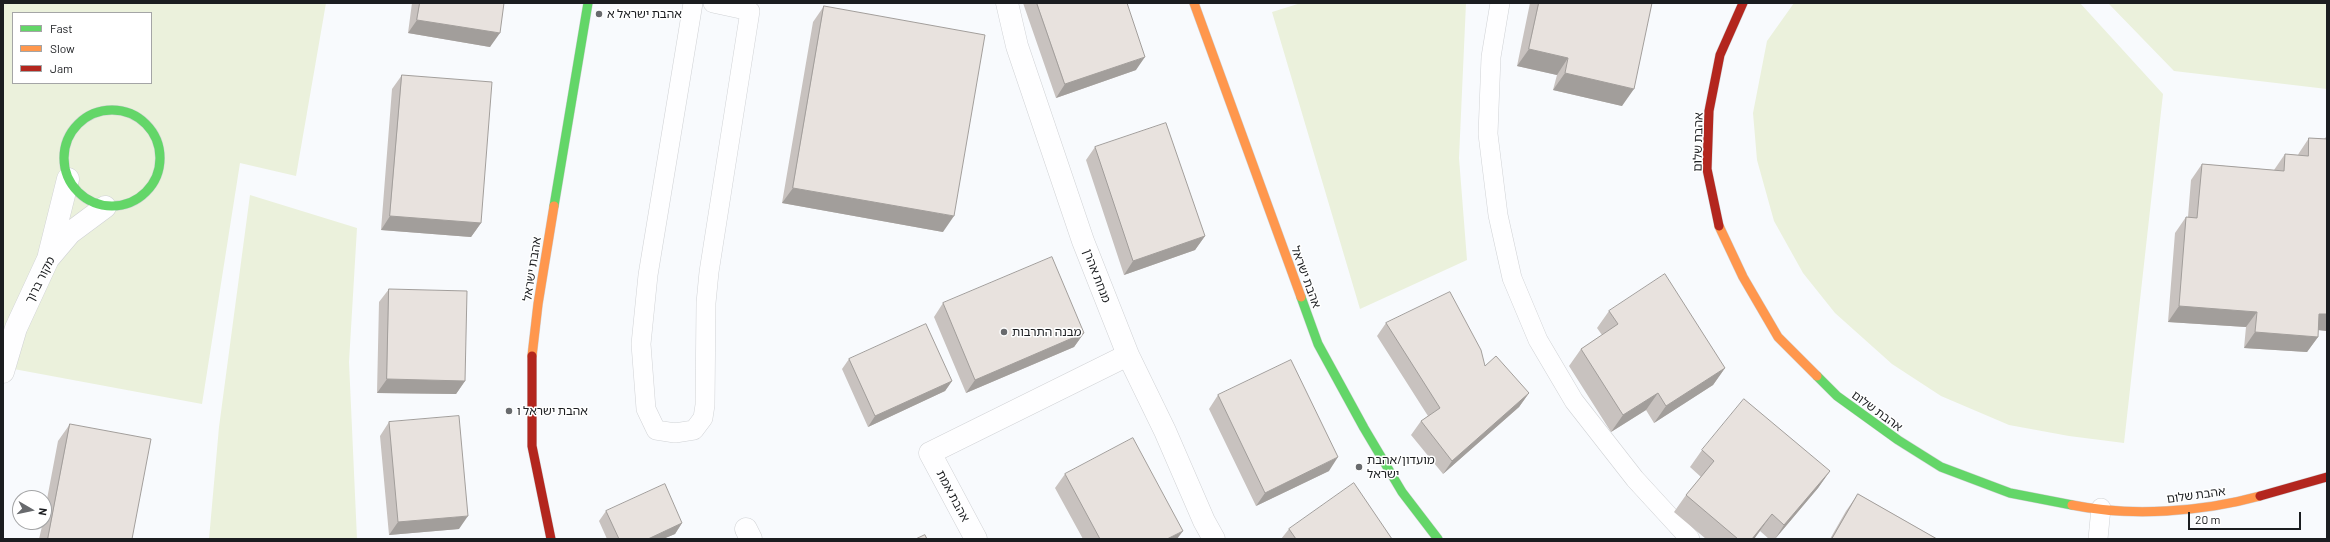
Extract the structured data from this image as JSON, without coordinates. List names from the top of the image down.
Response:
{
  "streets": {
    "street": [
      "אהבת שלום",
      "אהבת ישראל",
      "מנחת אהרן",
      "מקור ברוך",
      "אהבת אמת"
    ]
  },
  "crossings": [
    ["מנחת אהרן", "אהבת אמת"]
  ],
  "places": [
    "אהבת ישראל א",
    "מבנה התרבות",
    "אהבת ישראל ו",
    "מועדון/אהבת ישראל"
  ],
  "legend": ["Fast", "Slow", "Jam"],
  "scale_bar": "20 m",
  "north": "right"
}
